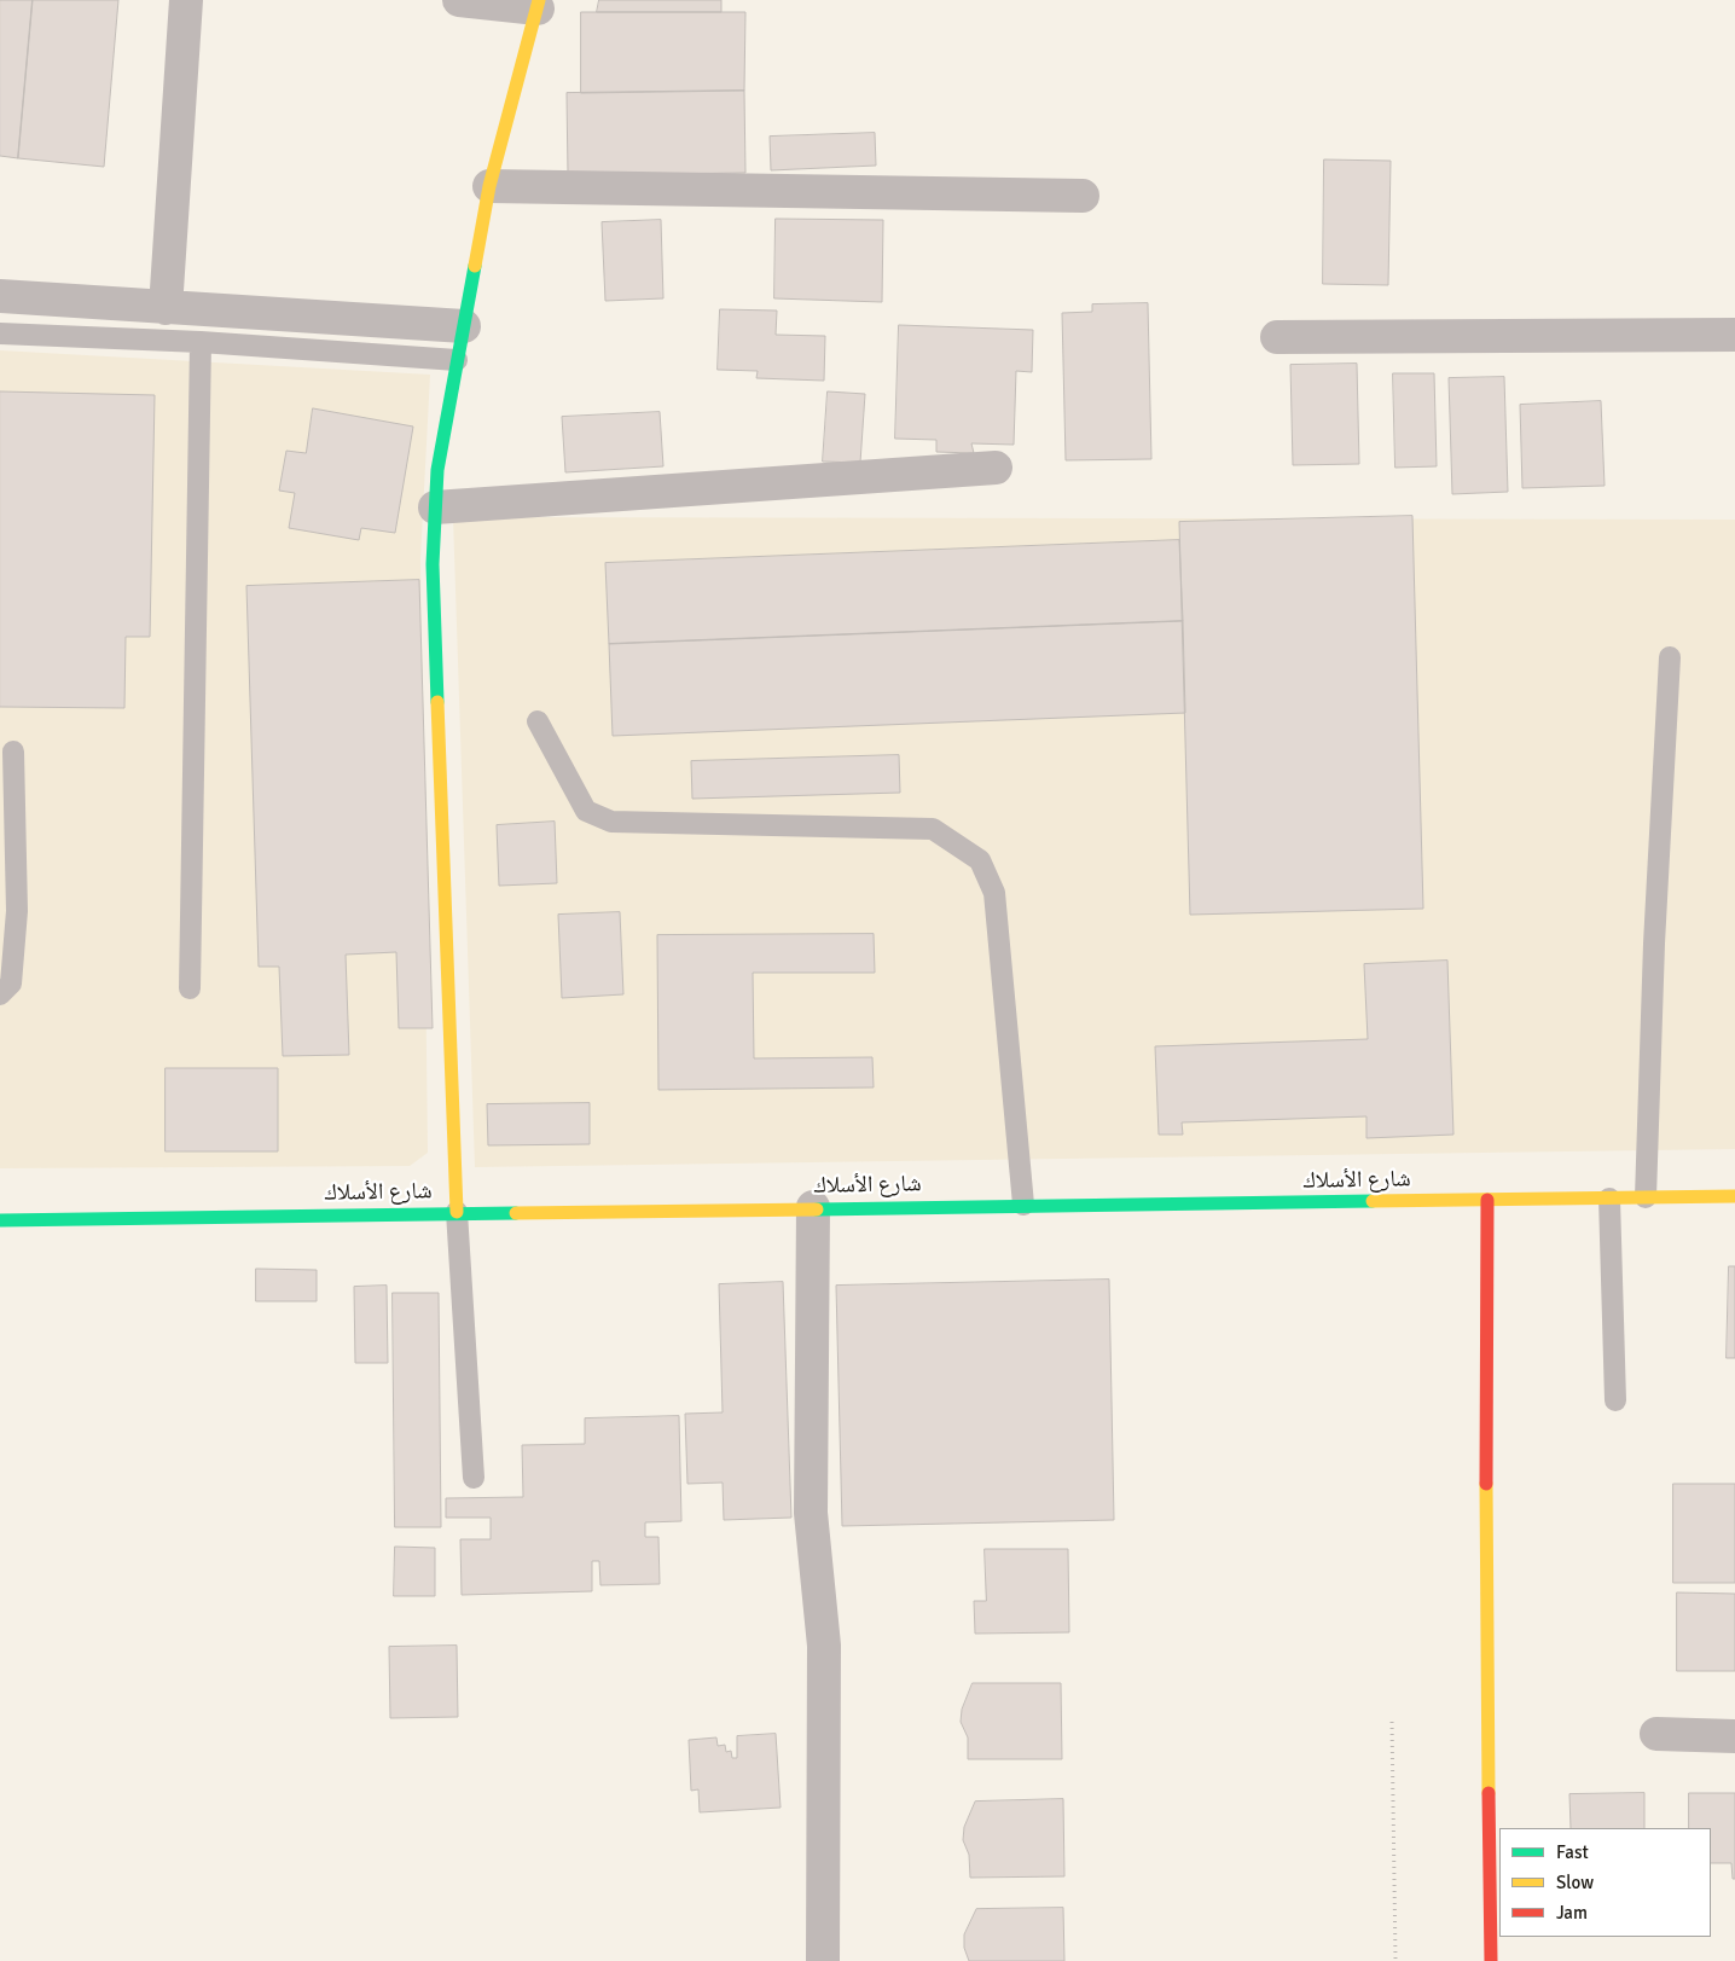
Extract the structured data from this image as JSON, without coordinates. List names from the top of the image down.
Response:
{
  "streets": {
    "street": ["شارع الأسلاك"]
  },
  "legend": ["Fast", "Slow", "Jam"]
}
